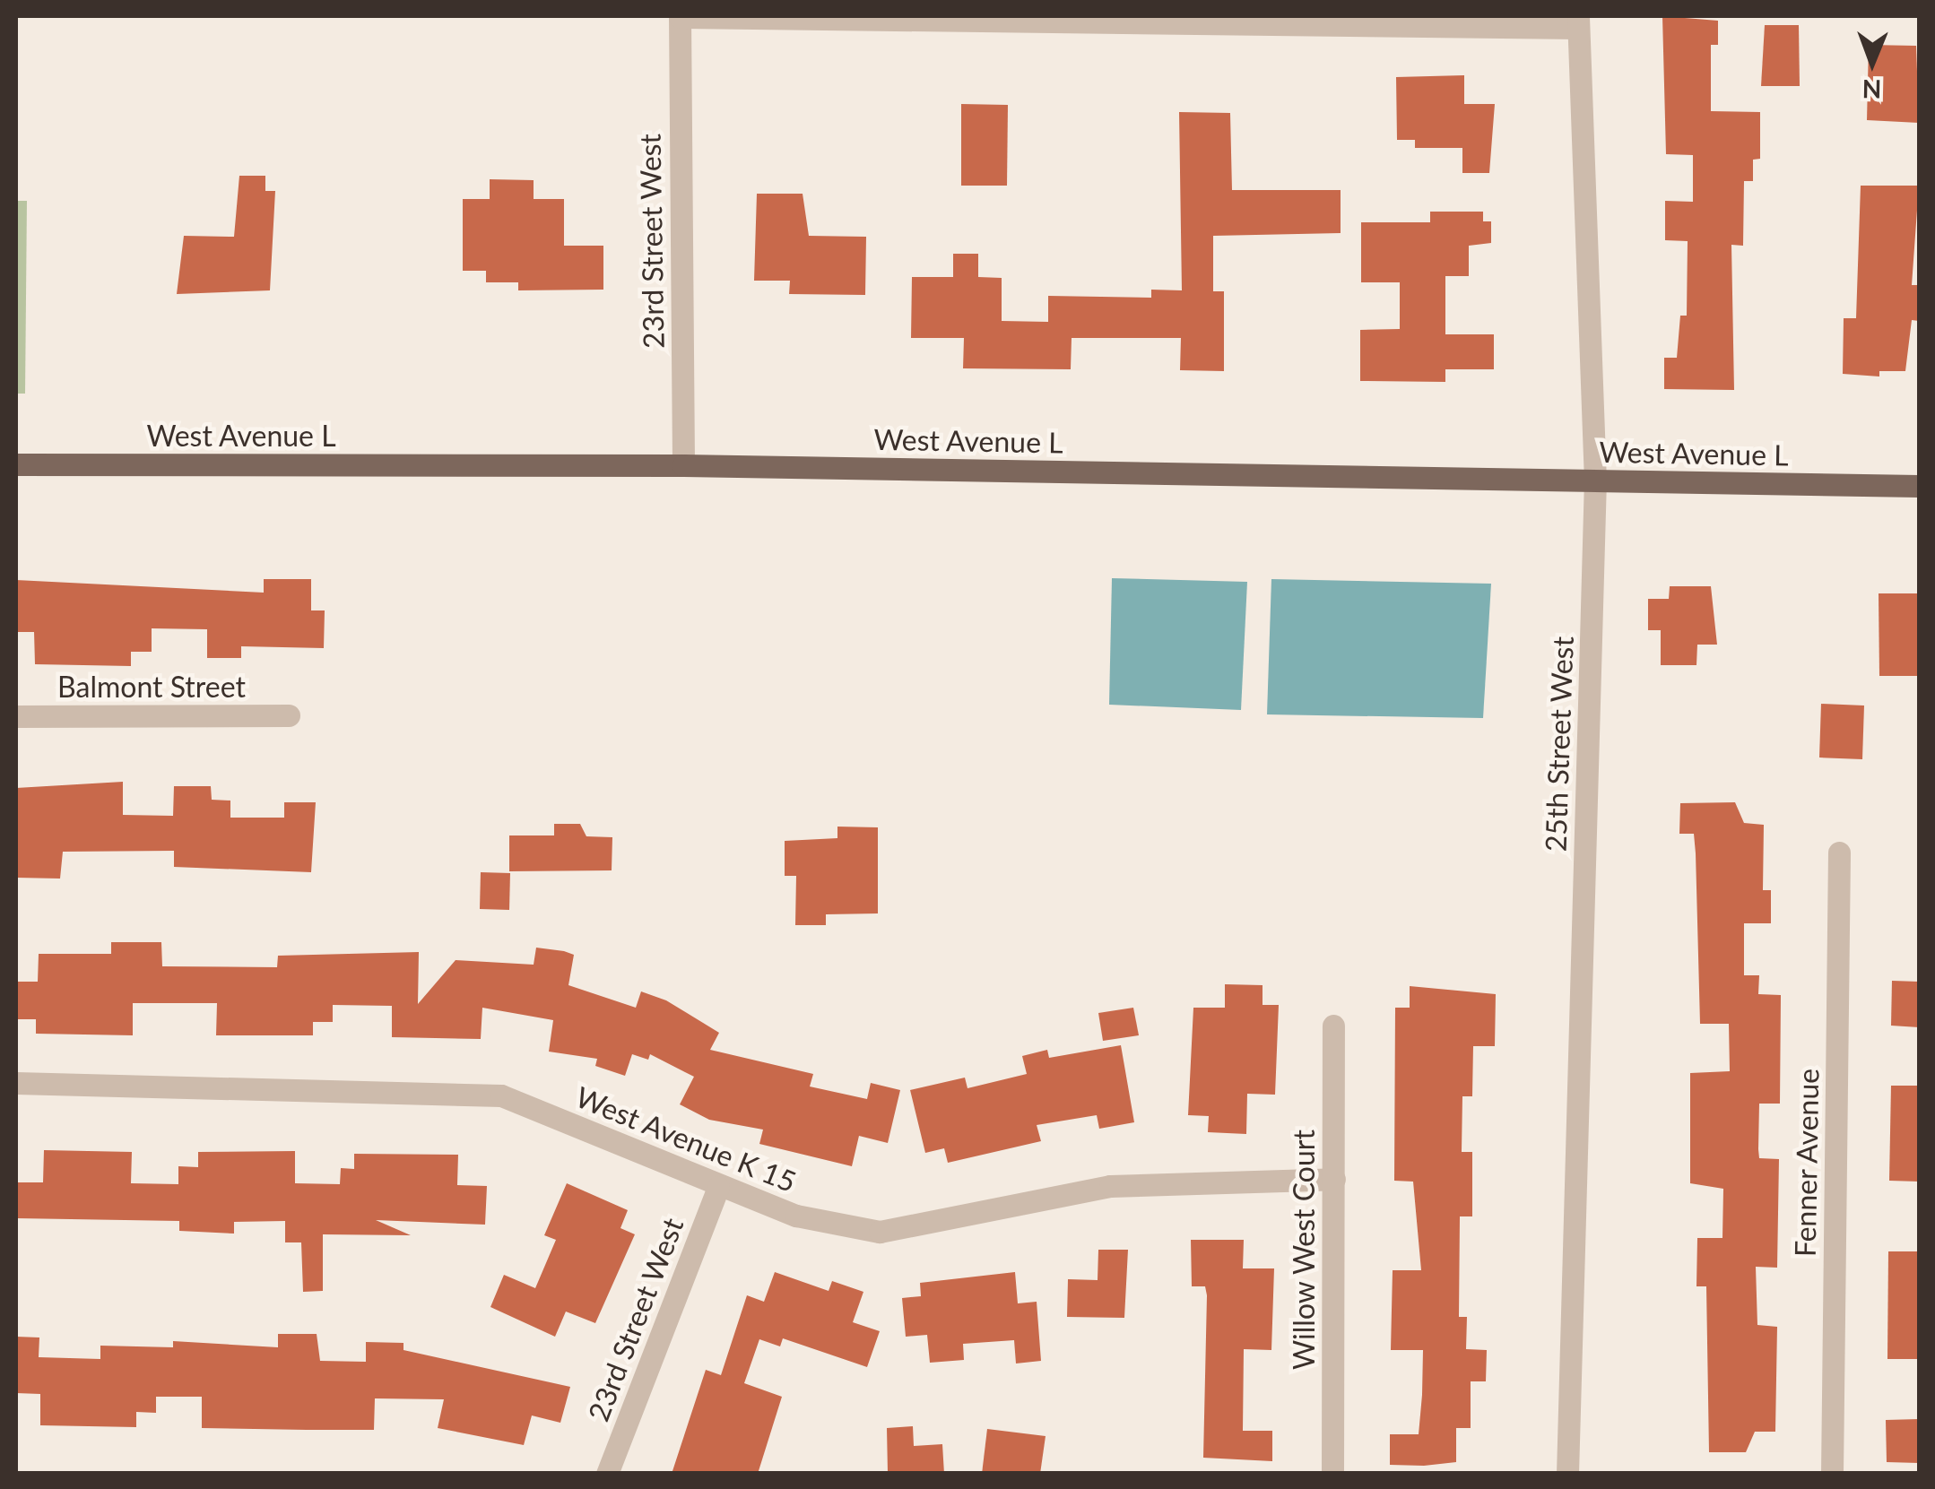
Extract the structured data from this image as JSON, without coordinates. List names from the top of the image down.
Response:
{
  "streets": {
    "main road": ["West Avenue L"],
    "street": [
      "23rd Street West",
      "Balmont Street",
      "25th Street West",
      "West Avenue K 15",
      "Fenner Avenue",
      "Willow West Court"
    ]
  },
  "crossings": [
    ["23rd Street West", "West Avenue L"],
    ["23rd Street West", "West Avenue K 15"],
    ["West Avenue L", "25th Street West"],
    ["West Avenue K 15", "Willow West Court"]
  ],
  "north": "bottom"
}
